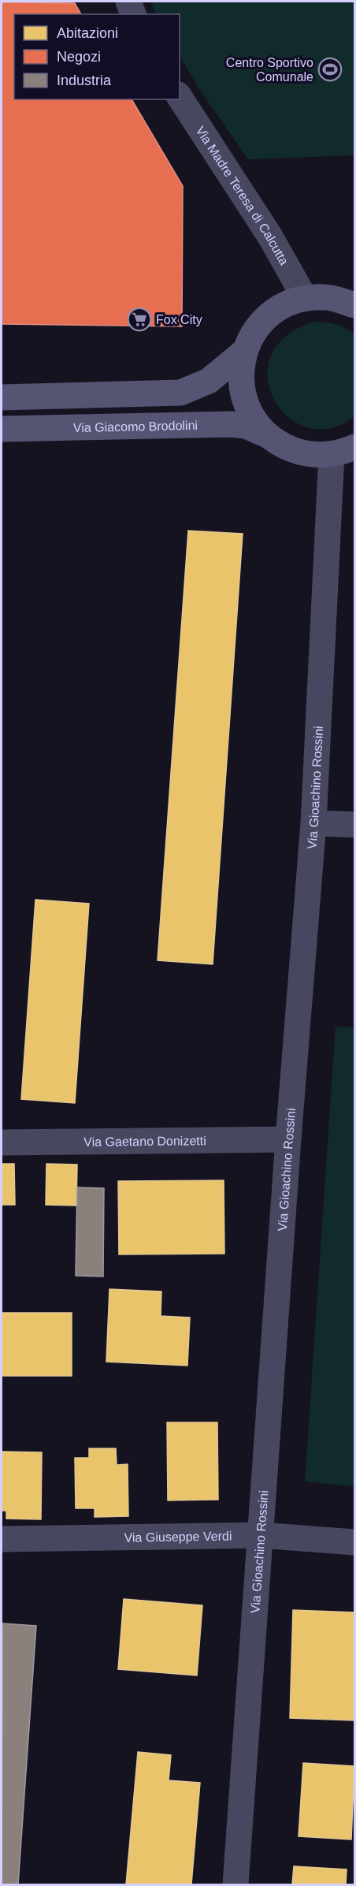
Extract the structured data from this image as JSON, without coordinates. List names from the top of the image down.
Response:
{
  "streets": {
    "main road": ["Via Giacomo Brodolini"],
    "street": [
      "Via Madre Teresa di Calcutta",
      "Via Gioachino Rossini",
      "Via Gaetano Donizetti",
      "Via Giuseppe Verdi"
    ]
  },
  "crossings": [
    ["Via Giacomo Brodolini", "Via Gioachino Rossini"],
    ["Via Gioachino Rossini", "Via Gaetano Donizetti"],
    ["Via Gioachino Rossini", "Via Giuseppe Verdi"]
  ],
  "places": {
    "sports": ["Centro Sportivo Comunale"],
    "supermarket": ["Fox City"]
  },
  "legend": ["Abitazioni", "Negozi", "Industria"]
}
